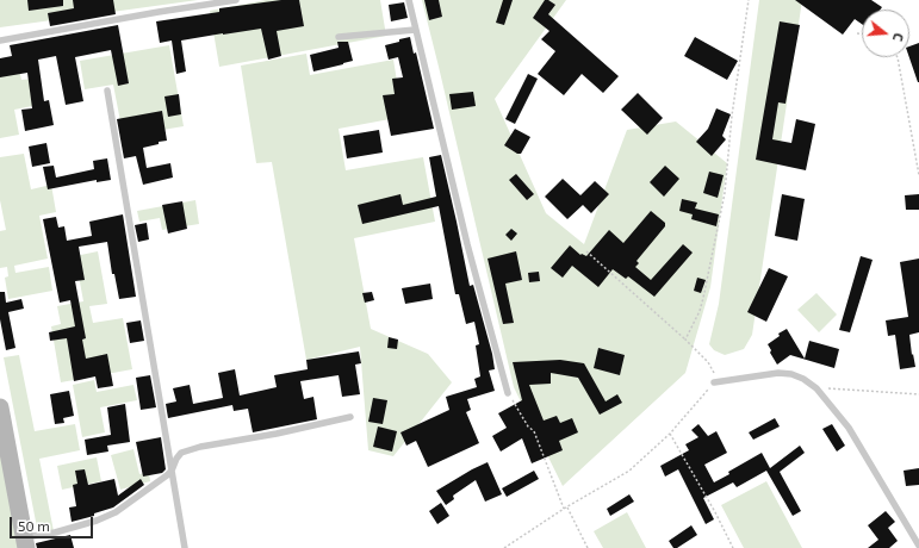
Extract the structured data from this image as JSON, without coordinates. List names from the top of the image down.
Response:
{
  "scale_bar": "50 m",
  "north": "right"
}
